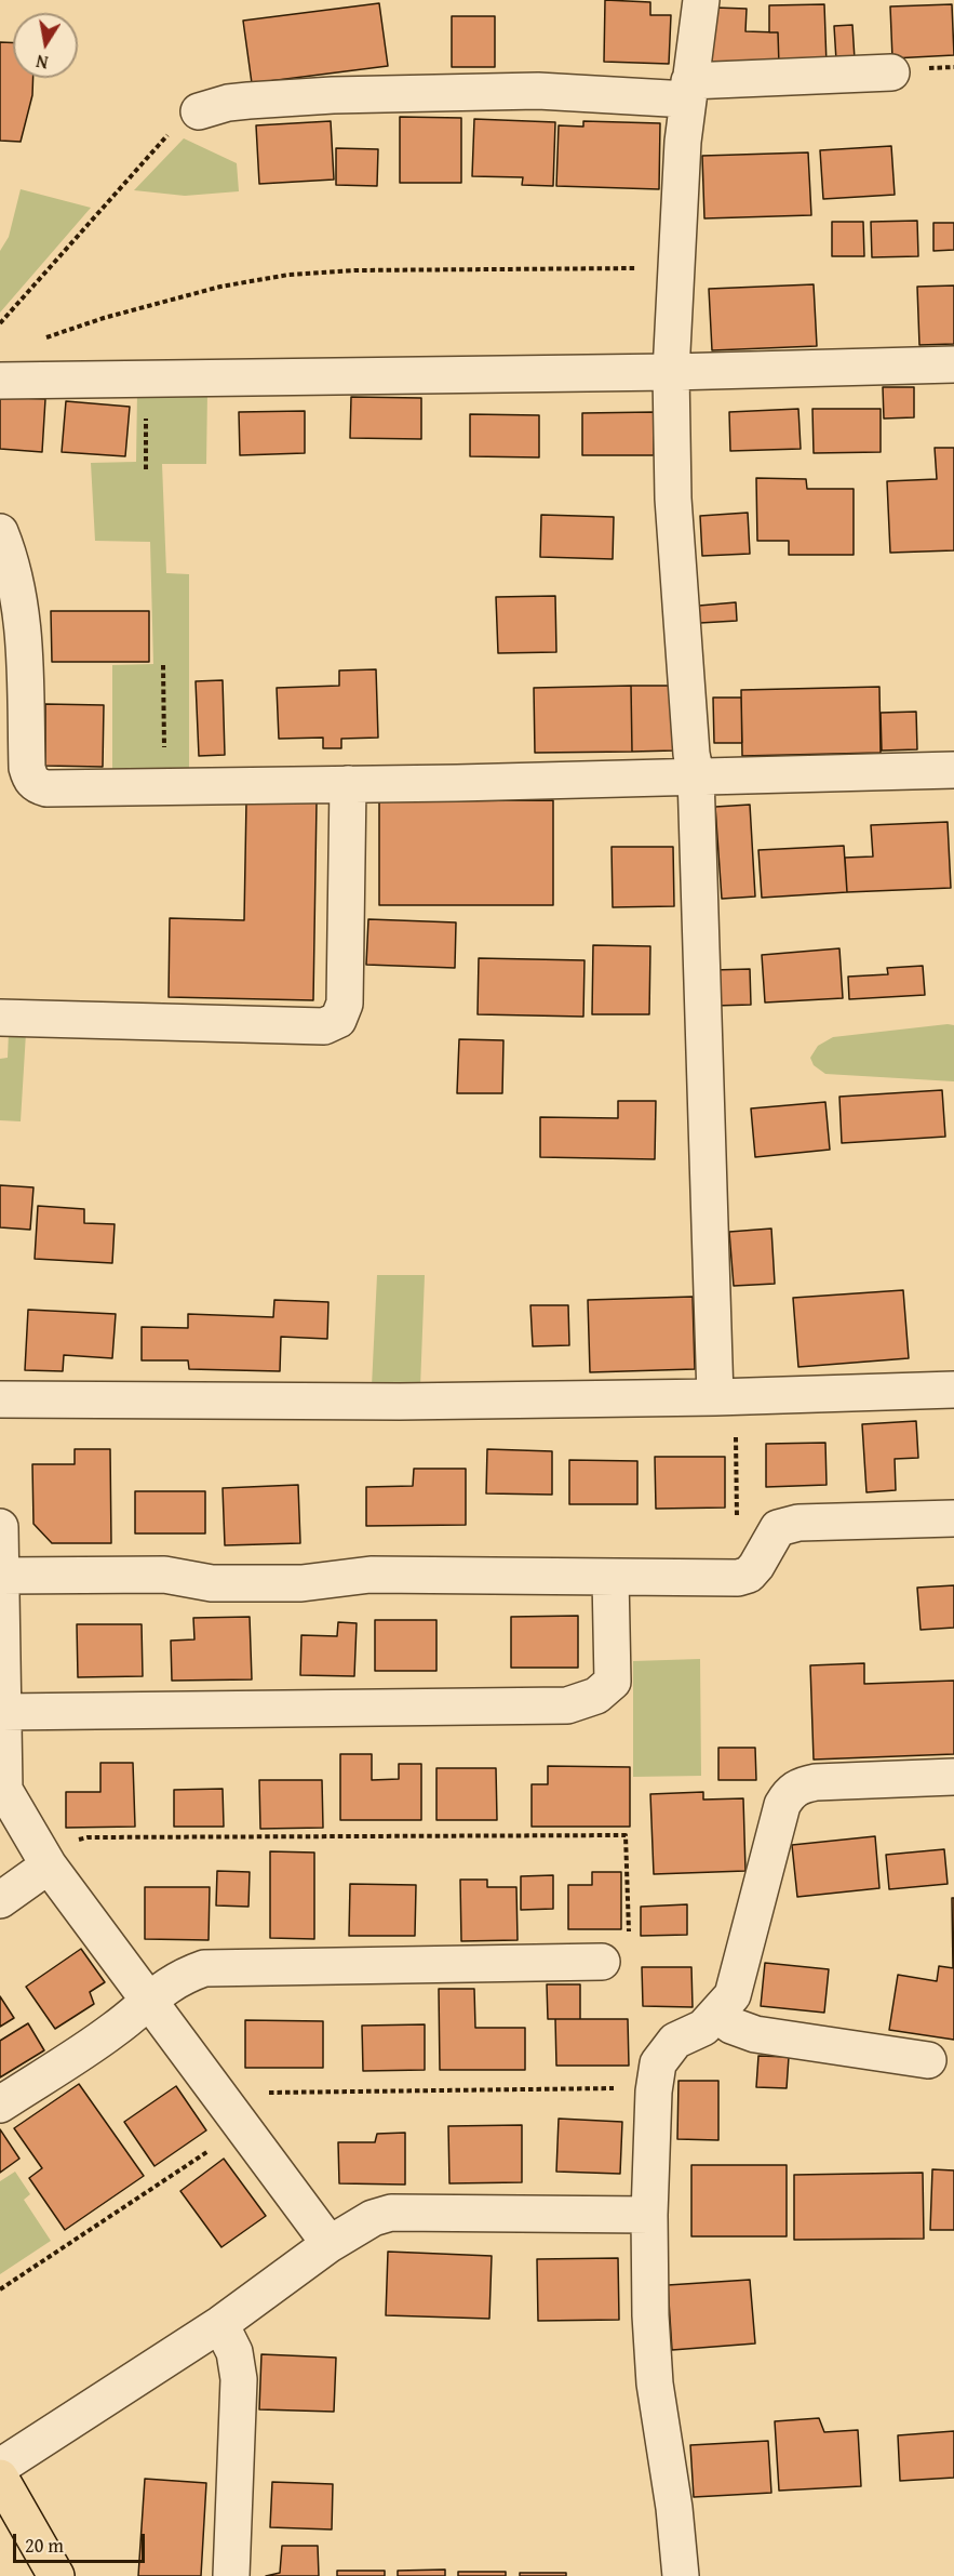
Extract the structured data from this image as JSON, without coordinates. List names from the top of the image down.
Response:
{
  "scale_bar": "20 m",
  "north": "bottom"
}
